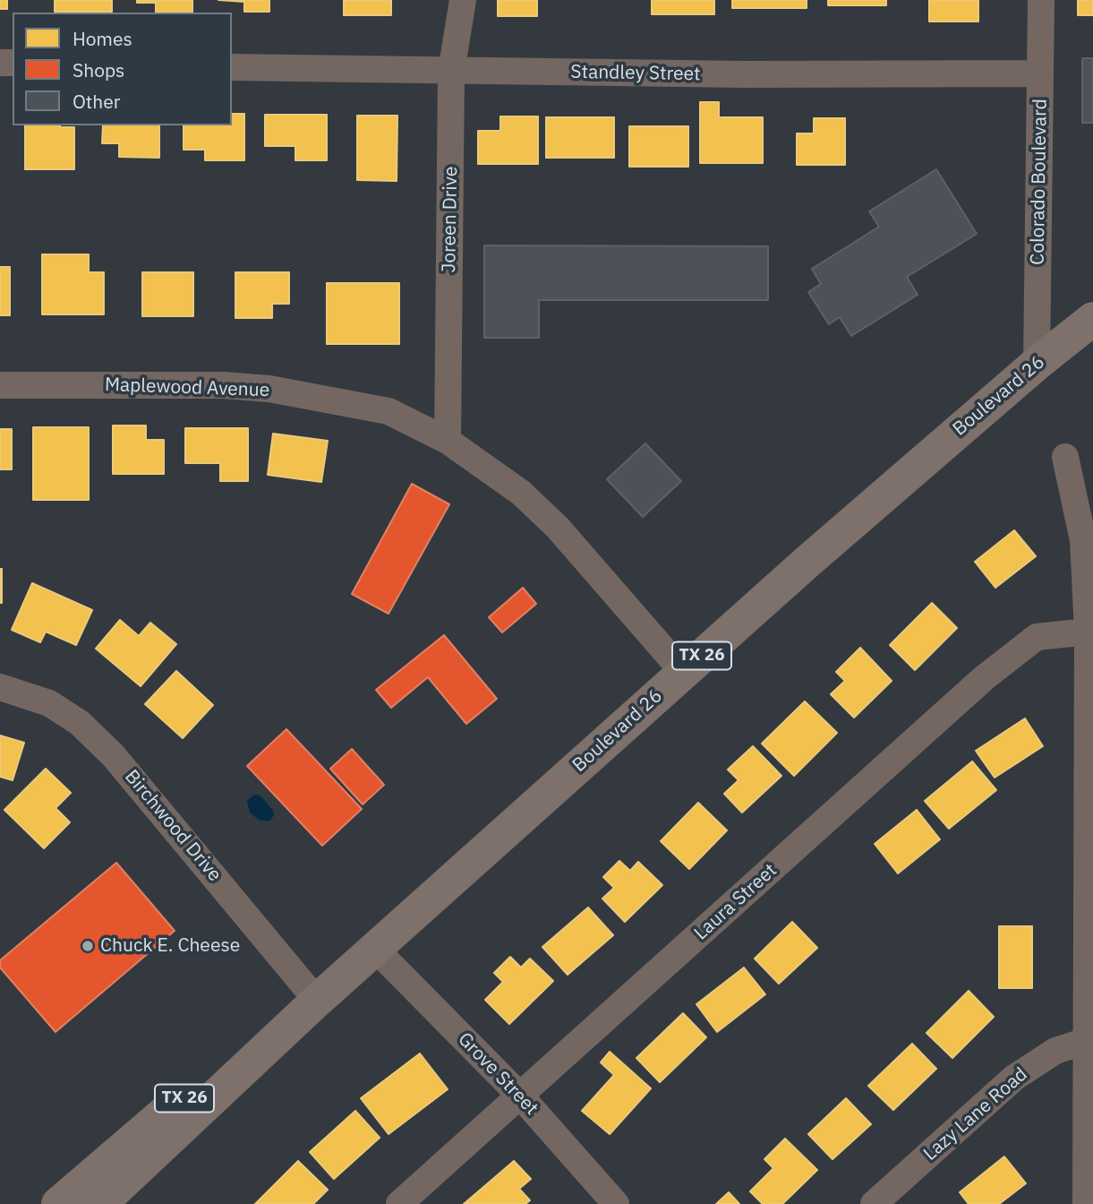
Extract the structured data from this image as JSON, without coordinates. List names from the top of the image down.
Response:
{
  "streets": {
    "main road": ["Boulevard 26", "TX 26"],
    "street": [
      "Standley Street",
      "Colorado Boulevard",
      "Joreen Drive",
      "Maplewood Avenue",
      "Birchwood Drive",
      "Laura Street",
      "Grove Street",
      "Lazy Lane Road"
    ]
  },
  "crossings": [
    ["Standley Street", "Colorado Boulevard"],
    ["Standley Street", "Joreen Drive"],
    ["Colorado Boulevard", "Boulevard 26"],
    ["Joreen Drive", "Maplewood Avenue"],
    ["Maplewood Avenue", "Boulevard 26"],
    ["Boulevard 26", "Birchwood Drive"],
    ["Boulevard 26", "Grove Street"],
    ["Laura Street", "Grove Street"]
  ],
  "places": ["Chuck E. Cheese"],
  "legend": ["Homes", "Shops", "Other"]
}
